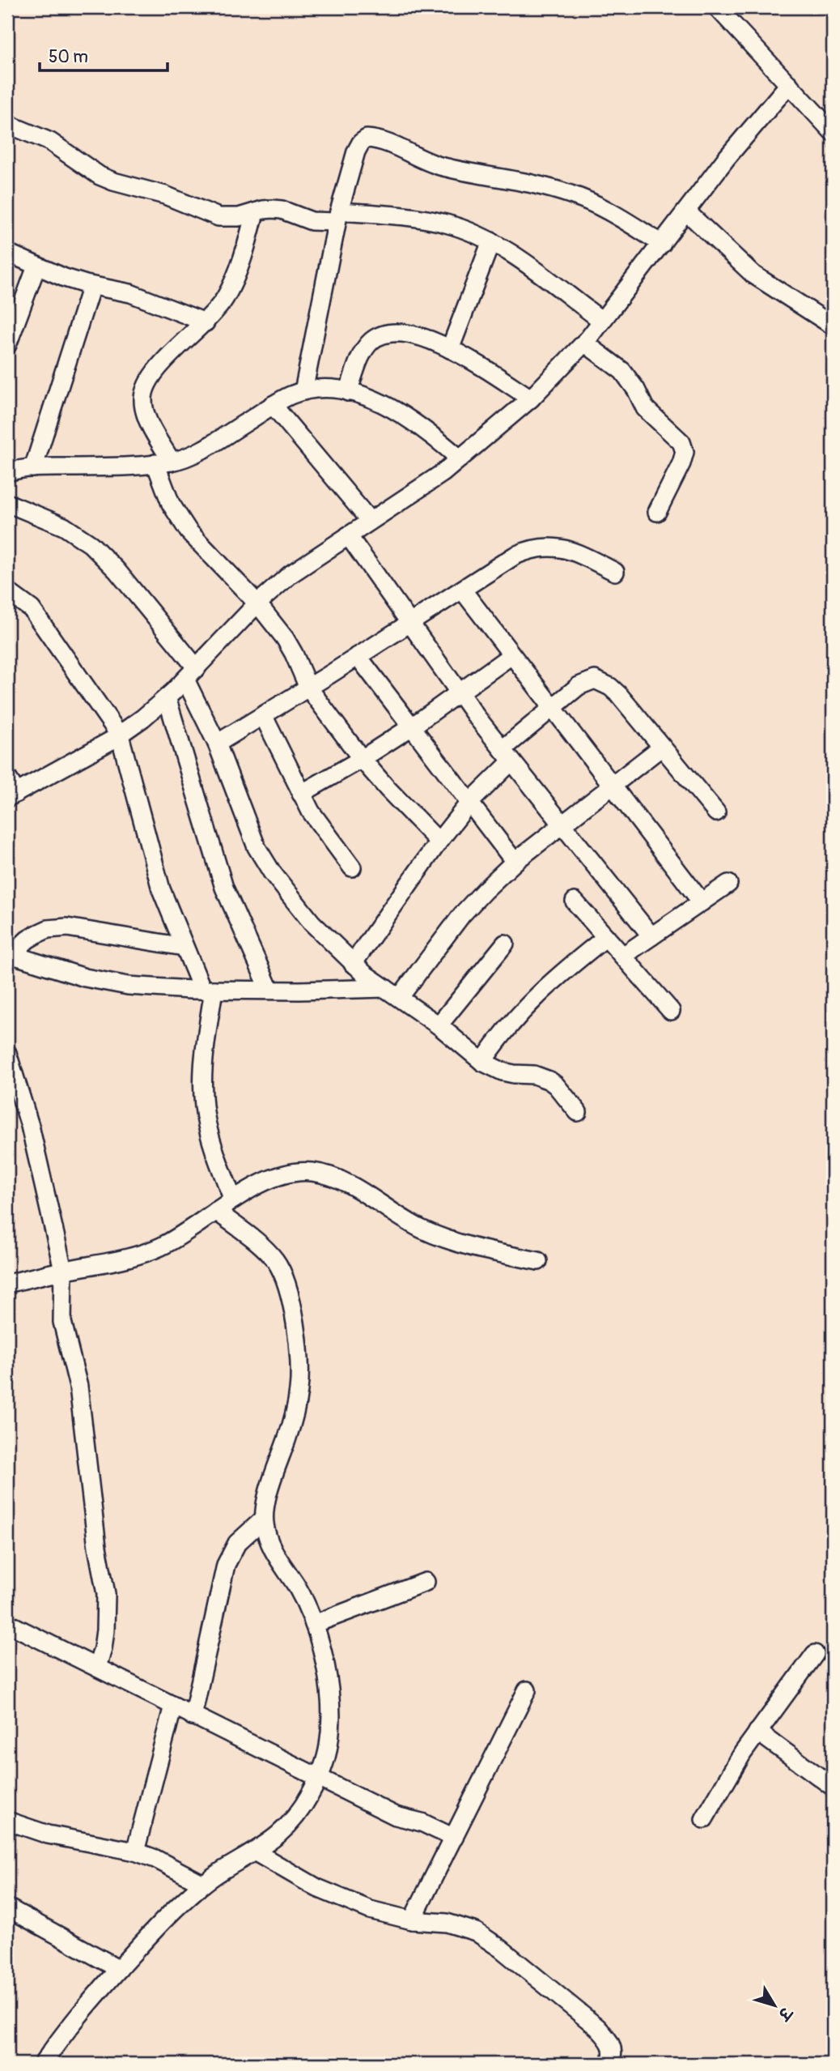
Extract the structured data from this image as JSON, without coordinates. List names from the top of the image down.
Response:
{
  "scale_bar": "50 m",
  "north": "bottom right"
}
